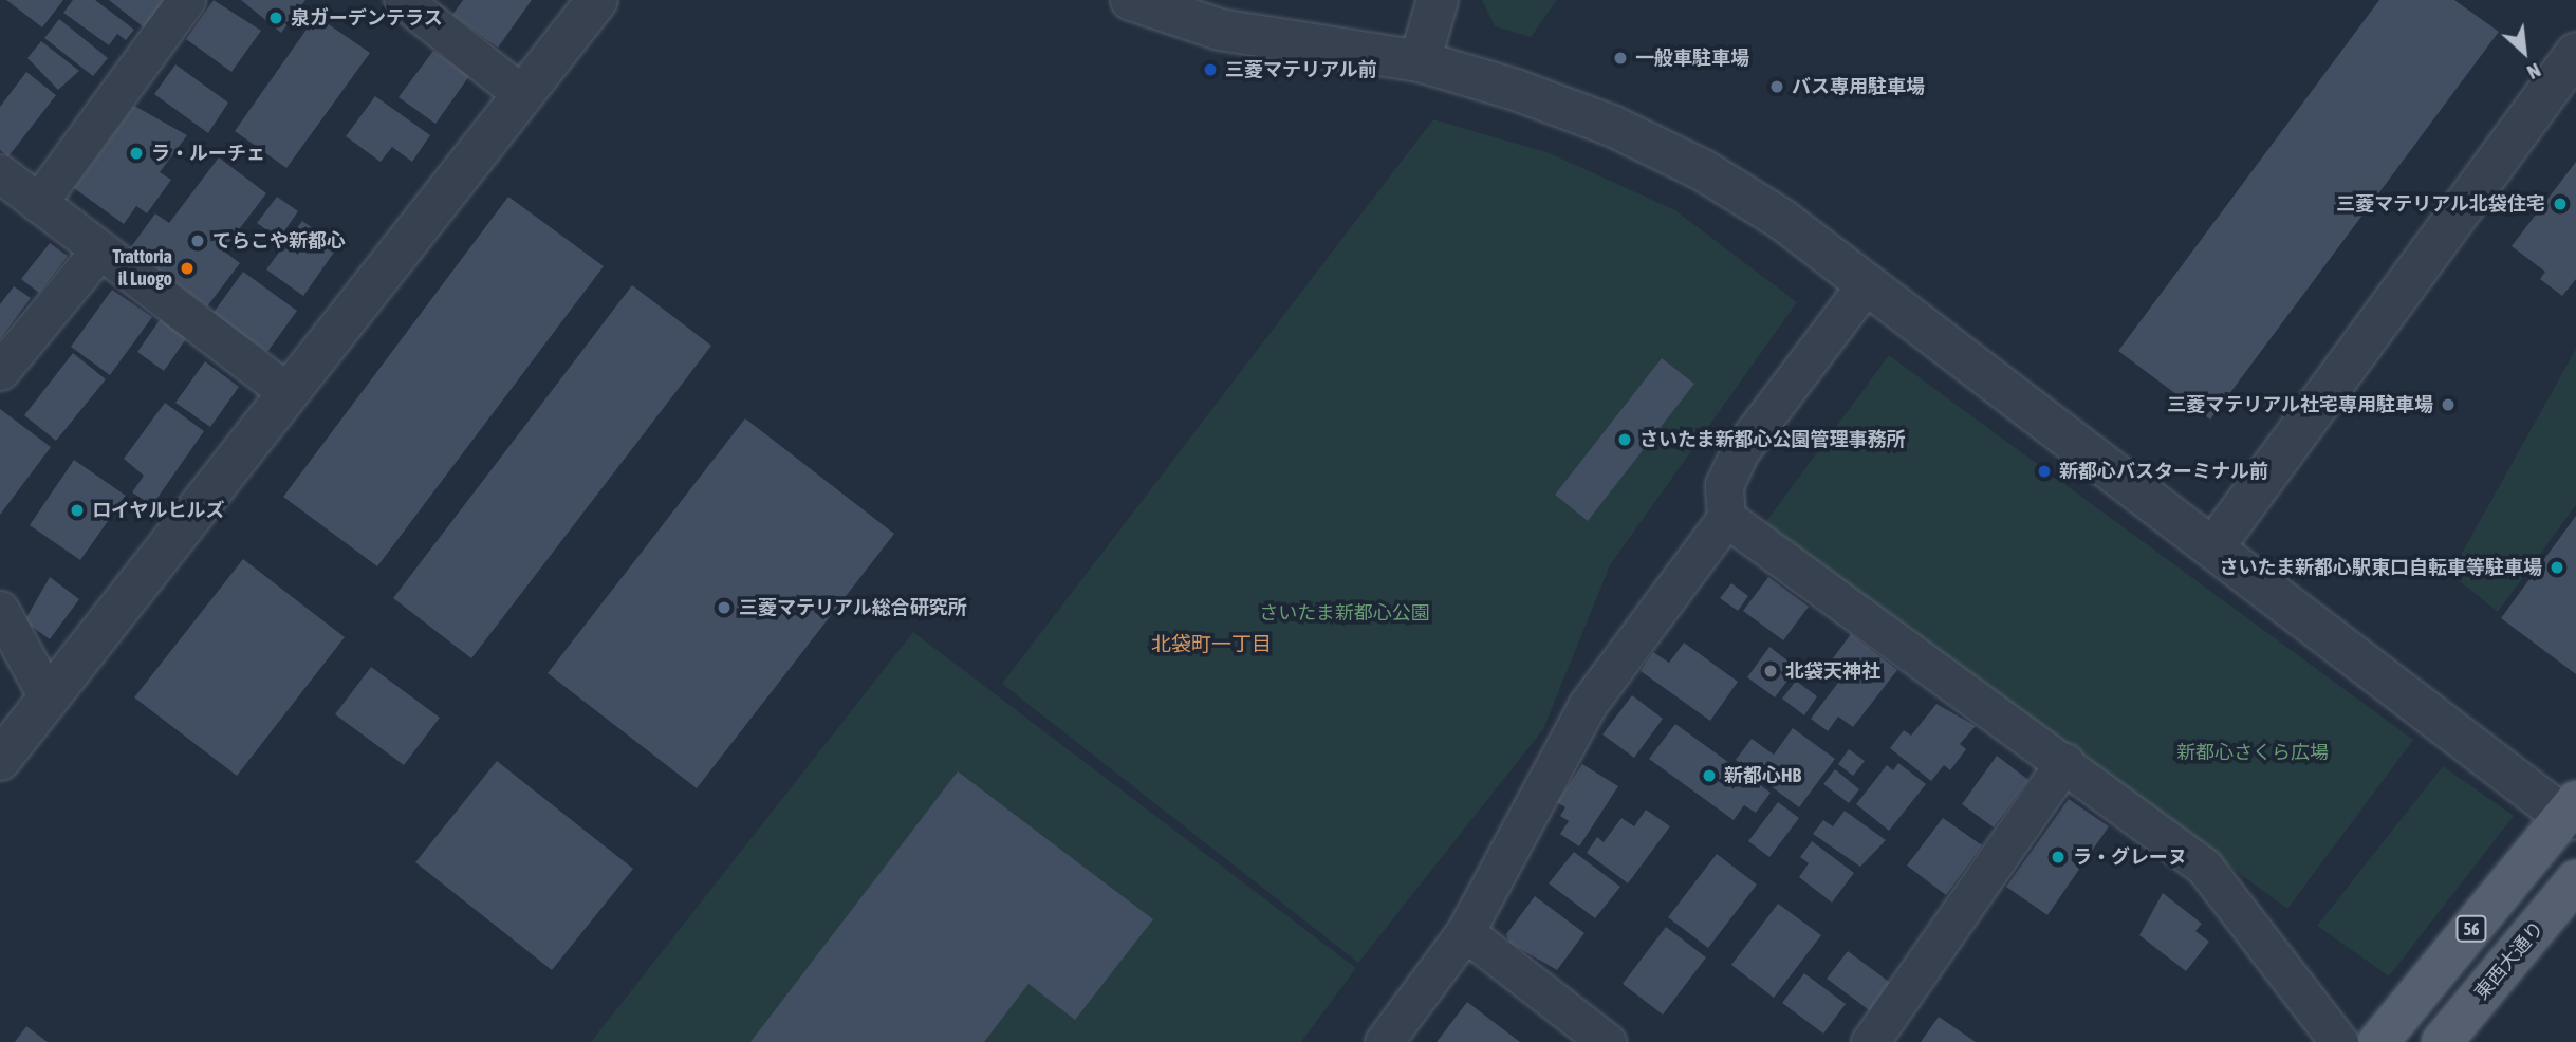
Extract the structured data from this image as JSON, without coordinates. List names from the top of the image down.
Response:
{
  "streets": {
    "main road": ["56", "東西大通り"]
  },
  "districts": ["北袋町一丁目"],
  "parks": ["さいたま新都心公園", "新都心さくら広場"],
  "places": [
    "泉ガーデンテラス",
    "一般車駐車場",
    "三菱マテリアル前",
    "バス専用駐車場",
    "ラ・ルーチェ",
    "三菱マテリアル北袋住宅",
    "てらこや新都心",
    "Trattoria il Luogo",
    "三菱マテリアル社宅専用駐車場",
    "さいたま新都心公園管理事務所",
    "新都心バスターミナル前",
    "ロイヤルヒルズ",
    "さいたま新都心駅東口自転車等駐車場",
    "三菱マテリアル総合研究所",
    "北袋天神社",
    "新都心HB",
    "ラ・グレーヌ"
  ],
  "north": "bottom right"
}
